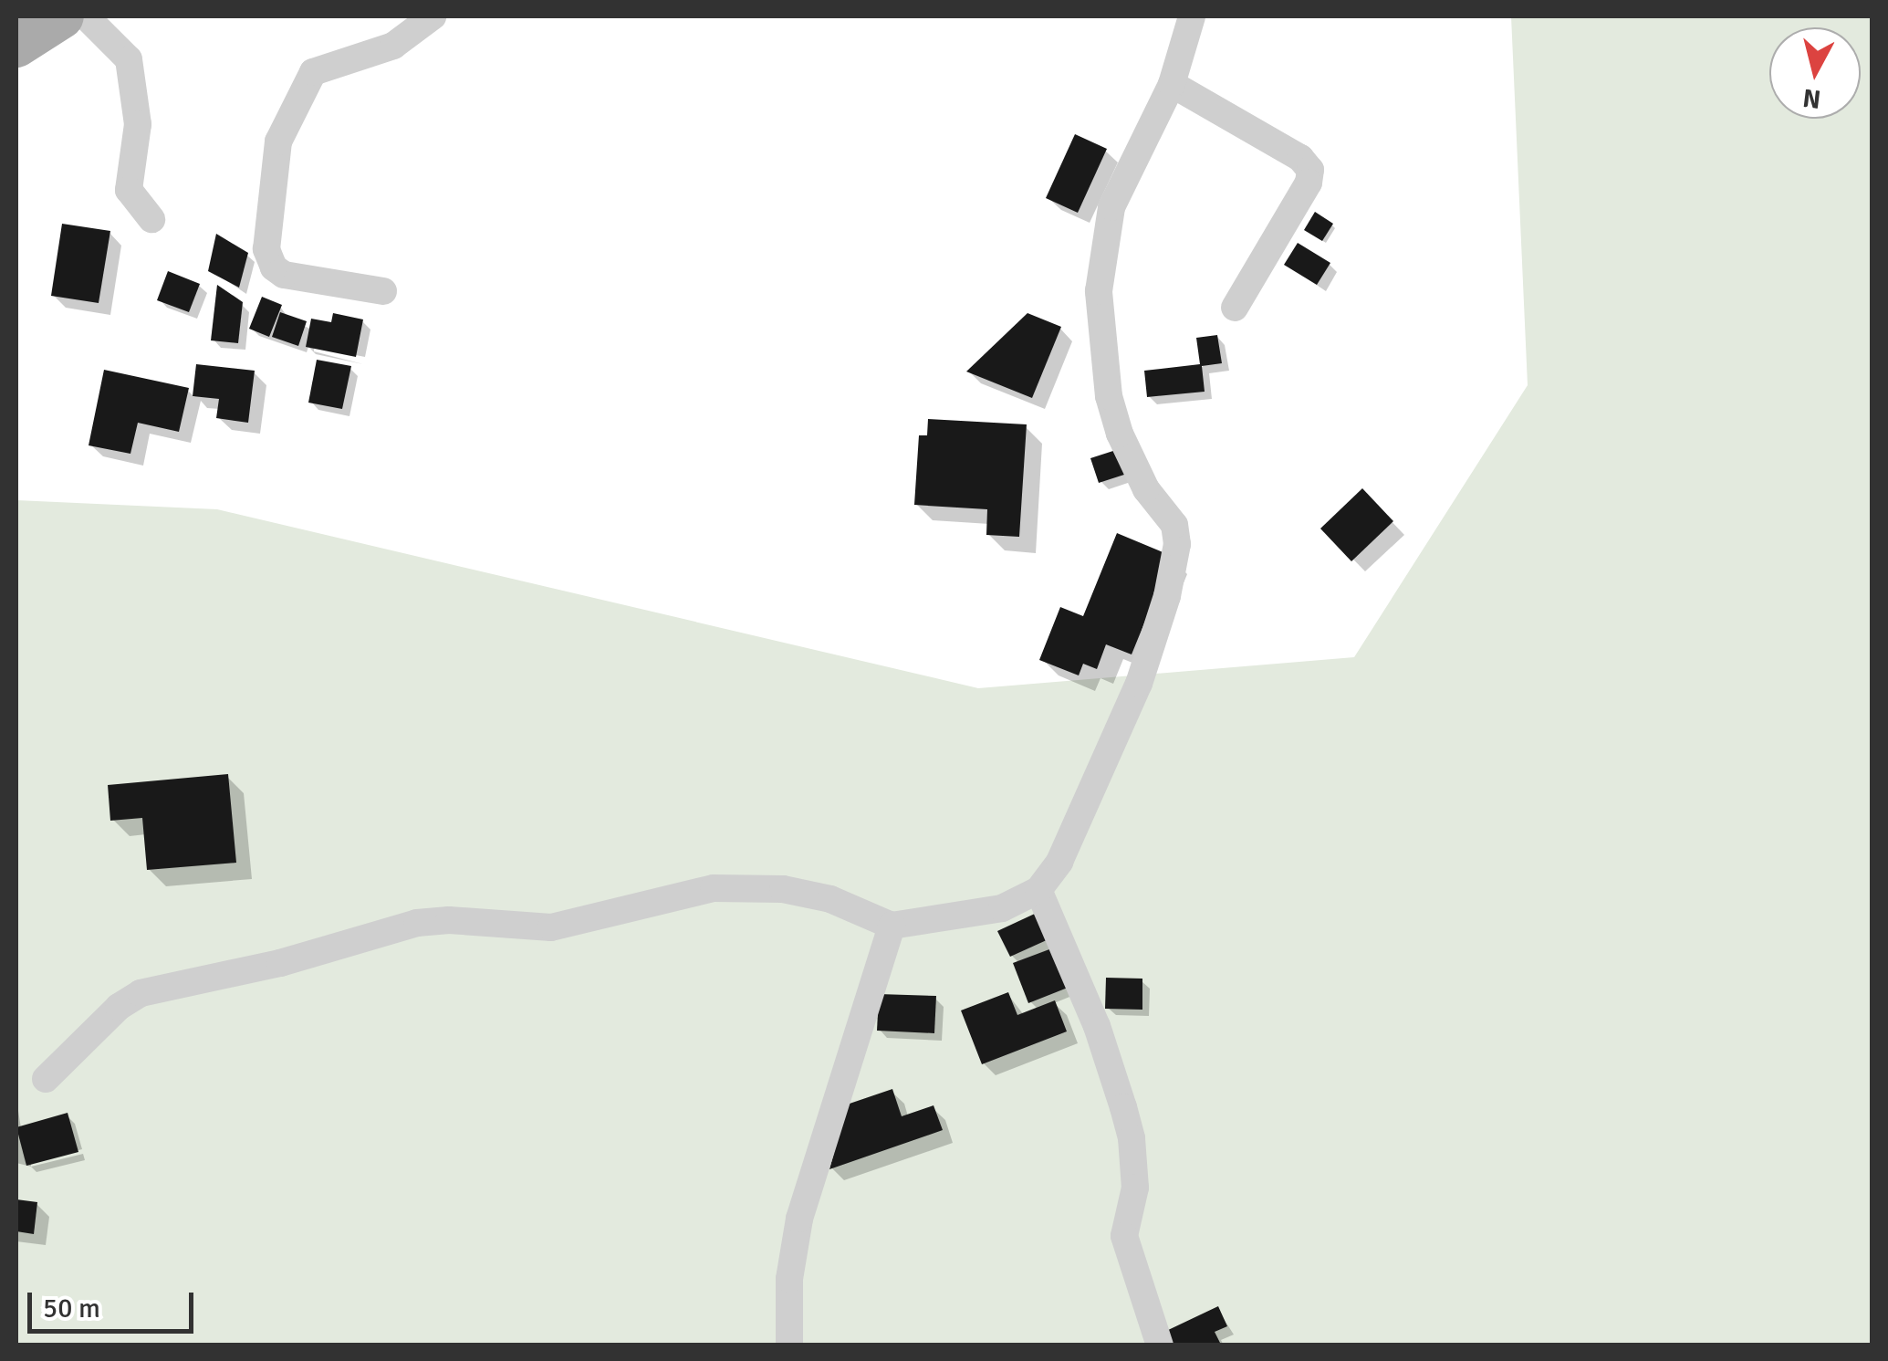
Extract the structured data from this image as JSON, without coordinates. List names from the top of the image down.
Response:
{
  "scale_bar": "50 m",
  "north": "bottom"
}
